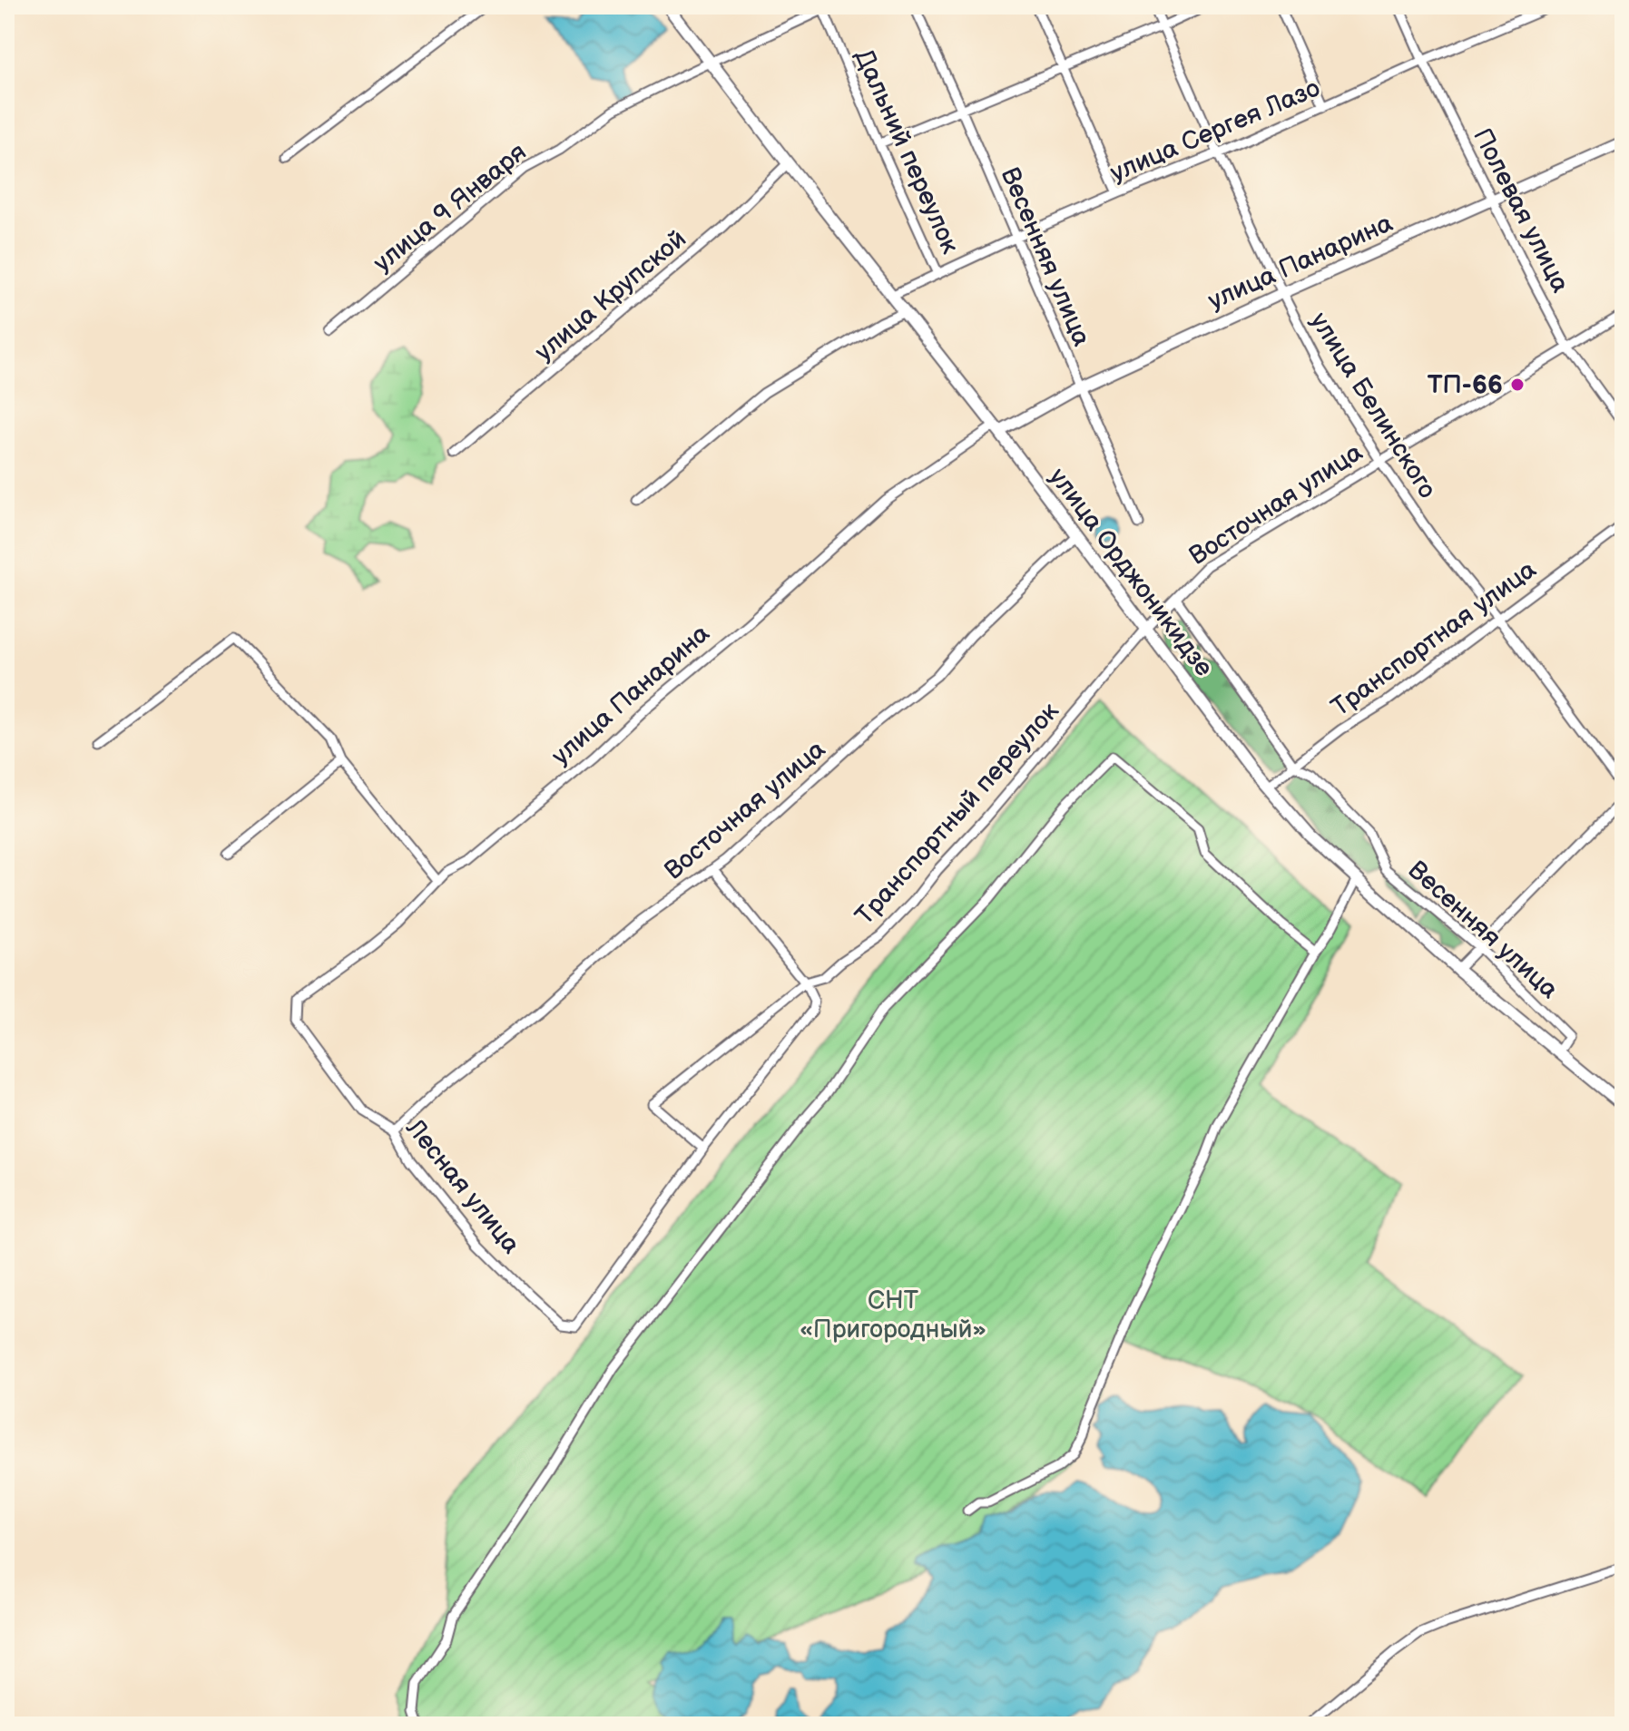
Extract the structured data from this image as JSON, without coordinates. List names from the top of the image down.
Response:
{
  "streets": {
    "main road": ["улица Орджоникидзе"],
    "street": [
      "улица Сергея Лазо",
      "Дальний переулок",
      "улица 9 Января",
      "Полевая улица",
      "Весенняя улица",
      "улица Панарина",
      "улица Крупской",
      "улица Белинского",
      "Восточная улица",
      "Транспортная улица",
      "Транспортный переулок",
      "Лесная улица"
    ]
  },
  "crossings": [
    ["улица Сергея Лазо", "Дальний переулок"],
    ["улица Сергея Лазо", "Полевая улица"],
    ["улица Сергея Лазо", "Весенняя улица"],
    ["улица Сергея Лазо", "улица Белинского"],
    ["улица Сергея Лазо", "улица Орджоникидзе"],
    ["Дальний переулок", "улица 9 Января"],
    ["улица 9 Января", "улица Орджоникидзе"],
    ["Полевая улица", "улица Панарина"],
    ["Полевая улица", "Восточная улица"],
    ["Весенняя улица", "улица Панарина"],
    ["Весенняя улица", "Восточная улица"],
    ["Весенняя улица", "улица Орджоникидзе"],
    ["Весенняя улица", "Транспортная улица"],
    ["улица Панарина", "улица Белинского"],
    ["улица Панарина", "улица Орджоникидзе"],
    ["улица Панарина", "Лесная улица"],
    ["улица Крупской", "улица Орджоникидзе"],
    ["улица Белинского", "Восточная улица"],
    ["улица Белинского", "Транспортная улица"],
    ["Восточная улица", "улица Орджоникидзе"],
    ["Восточная улица", "Транспортный переулок"],
    ["Восточная улица", "Лесная улица"],
    ["улица Орджоникидзе", "Транспортная улица"],
    ["улица Орджоникидзе", "Транспортный переулок"],
    ["Транспортный переулок", "Лесная улица"]
  ],
  "parks": ["СНТ «Пригородный»"],
  "places": ["ТП-66"]
}
